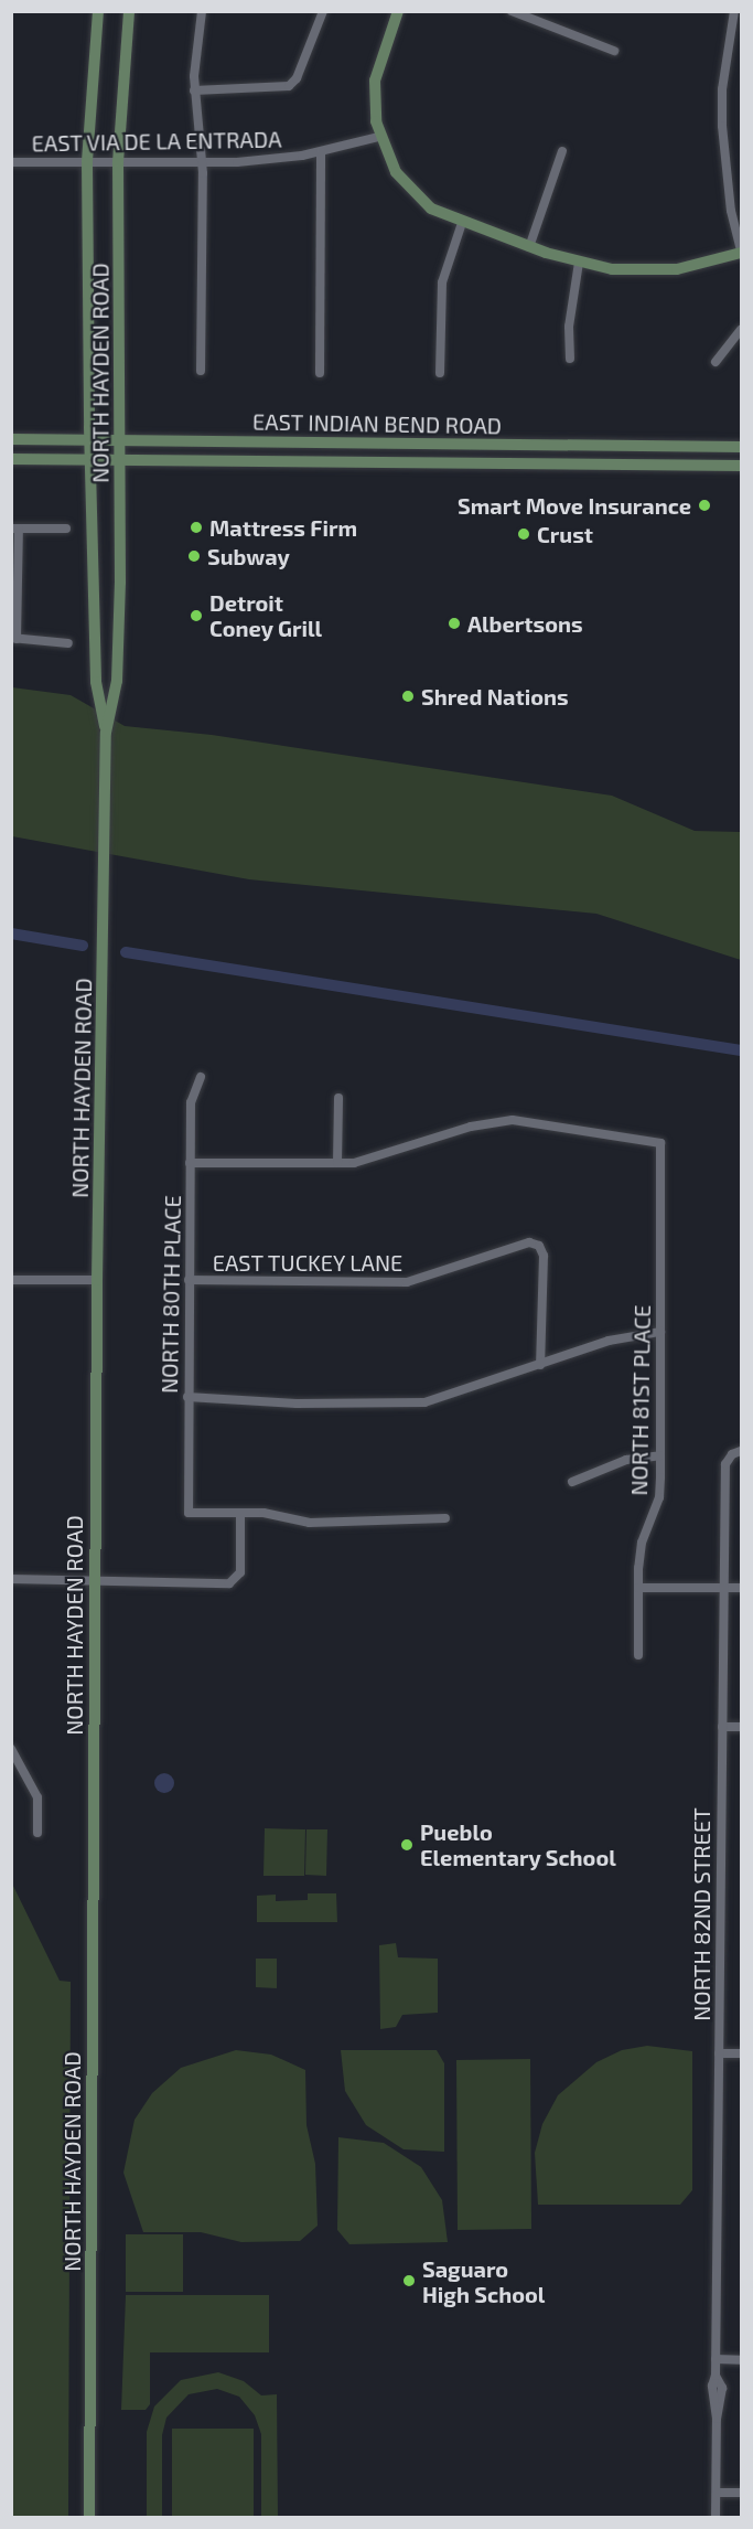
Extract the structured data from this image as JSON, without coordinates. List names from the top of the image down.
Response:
{
  "streets": {
    "main road": ["NORTH HAYDEN ROAD", "EAST INDIAN BEND ROAD"],
    "street": [
      "EAST VIA DE LA ENTRADA",
      "EAST TUCKEY LANE",
      "NORTH 80TH PLACE",
      "NORTH 81ST PLACE",
      "NORTH 82ND STREET"
    ]
  },
  "crossings": [
    ["EAST VIA DE LA ENTRADA", "NORTH HAYDEN ROAD"],
    ["NORTH HAYDEN ROAD", "EAST INDIAN BEND ROAD"],
    ["EAST TUCKEY LANE", "NORTH 80TH PLACE"]
  ],
  "places": [
    "Smart Move Insurance",
    "Mattress Firm",
    "Crust",
    "Subway",
    "Detroit Coney Grill",
    "Albertsons",
    "Shred Nations",
    "Pueblo Elementary School",
    "Saguaro High School"
  ]
}
